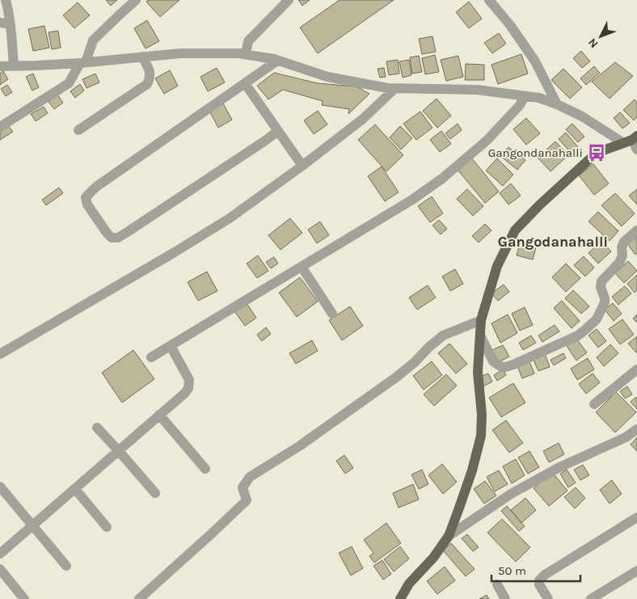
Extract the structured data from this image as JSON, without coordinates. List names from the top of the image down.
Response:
{
  "districts": ["Gangodanahalli"],
  "places": {
    "bus stop": ["Gangondanahalli"]
  },
  "scale_bar": "50 m",
  "north": "bottom left"
}
